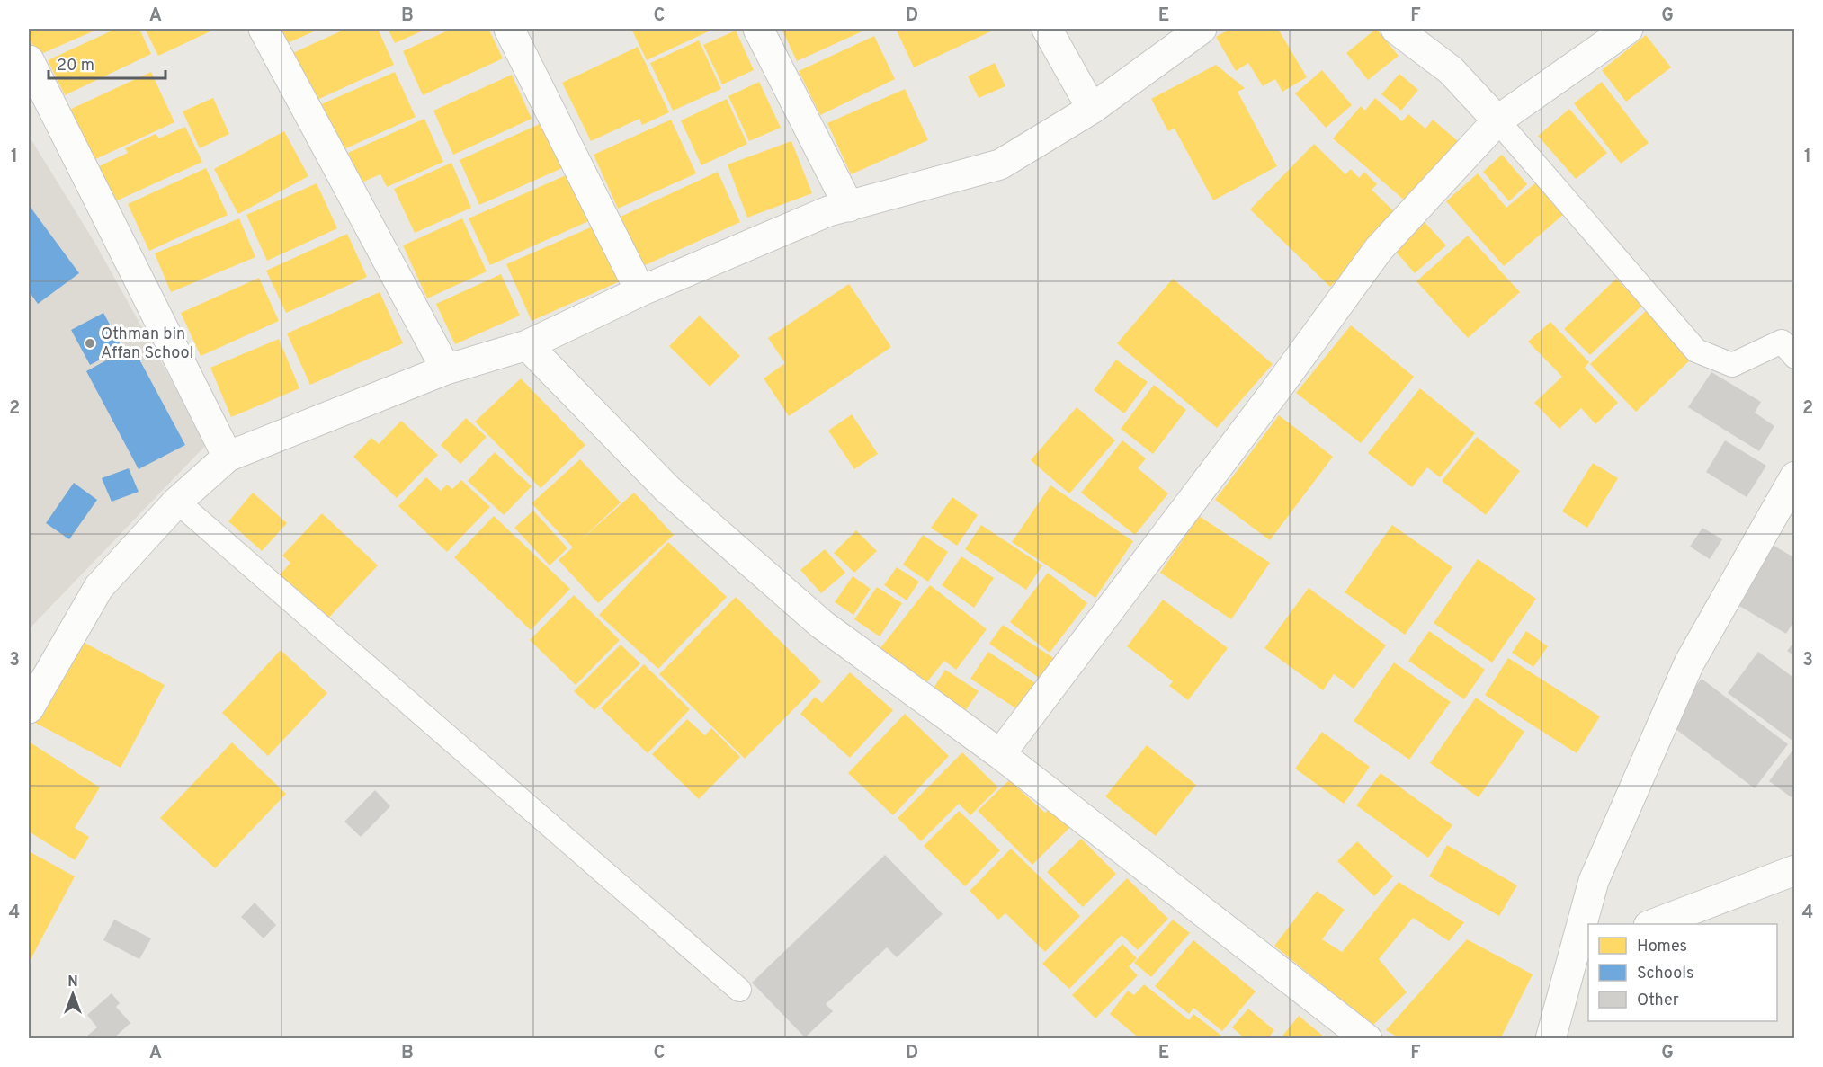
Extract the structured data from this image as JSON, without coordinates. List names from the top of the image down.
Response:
{
  "places": ["Othman bin Affan School"],
  "legend": ["Homes", "Schools", "Other"],
  "scale_bar": "20 m",
  "north": "top",
  "grid": {
    "columns": [
      "A",
      "B",
      "C",
      "D",
      "E",
      "F",
      "G"
    ],
    "rows": [
      "1",
      "2",
      "3",
      "4"
    ]
  }
}
